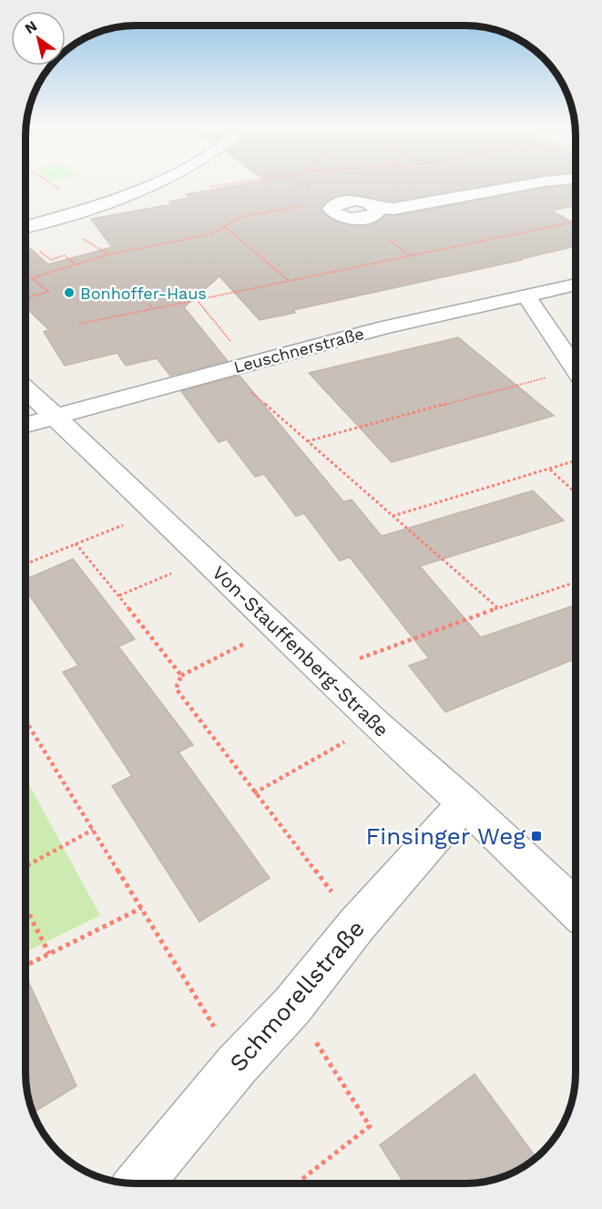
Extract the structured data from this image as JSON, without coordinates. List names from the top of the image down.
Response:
{
  "streets": {
    "street": ["Leuschnerstraße", "Von-Stauffenberg-Straße", "Schmorellstraße"]
  },
  "crossings": [
    ["Leuschnerstraße", "Von-Stauffenberg-Straße"],
    ["Von-Stauffenberg-Straße", "Schmorellstraße"]
  ],
  "places": {
    "other": ["Bonhoffer-Haus"],
    "transit": ["Finsinger Weg"]
  },
  "north": "top left"
}
